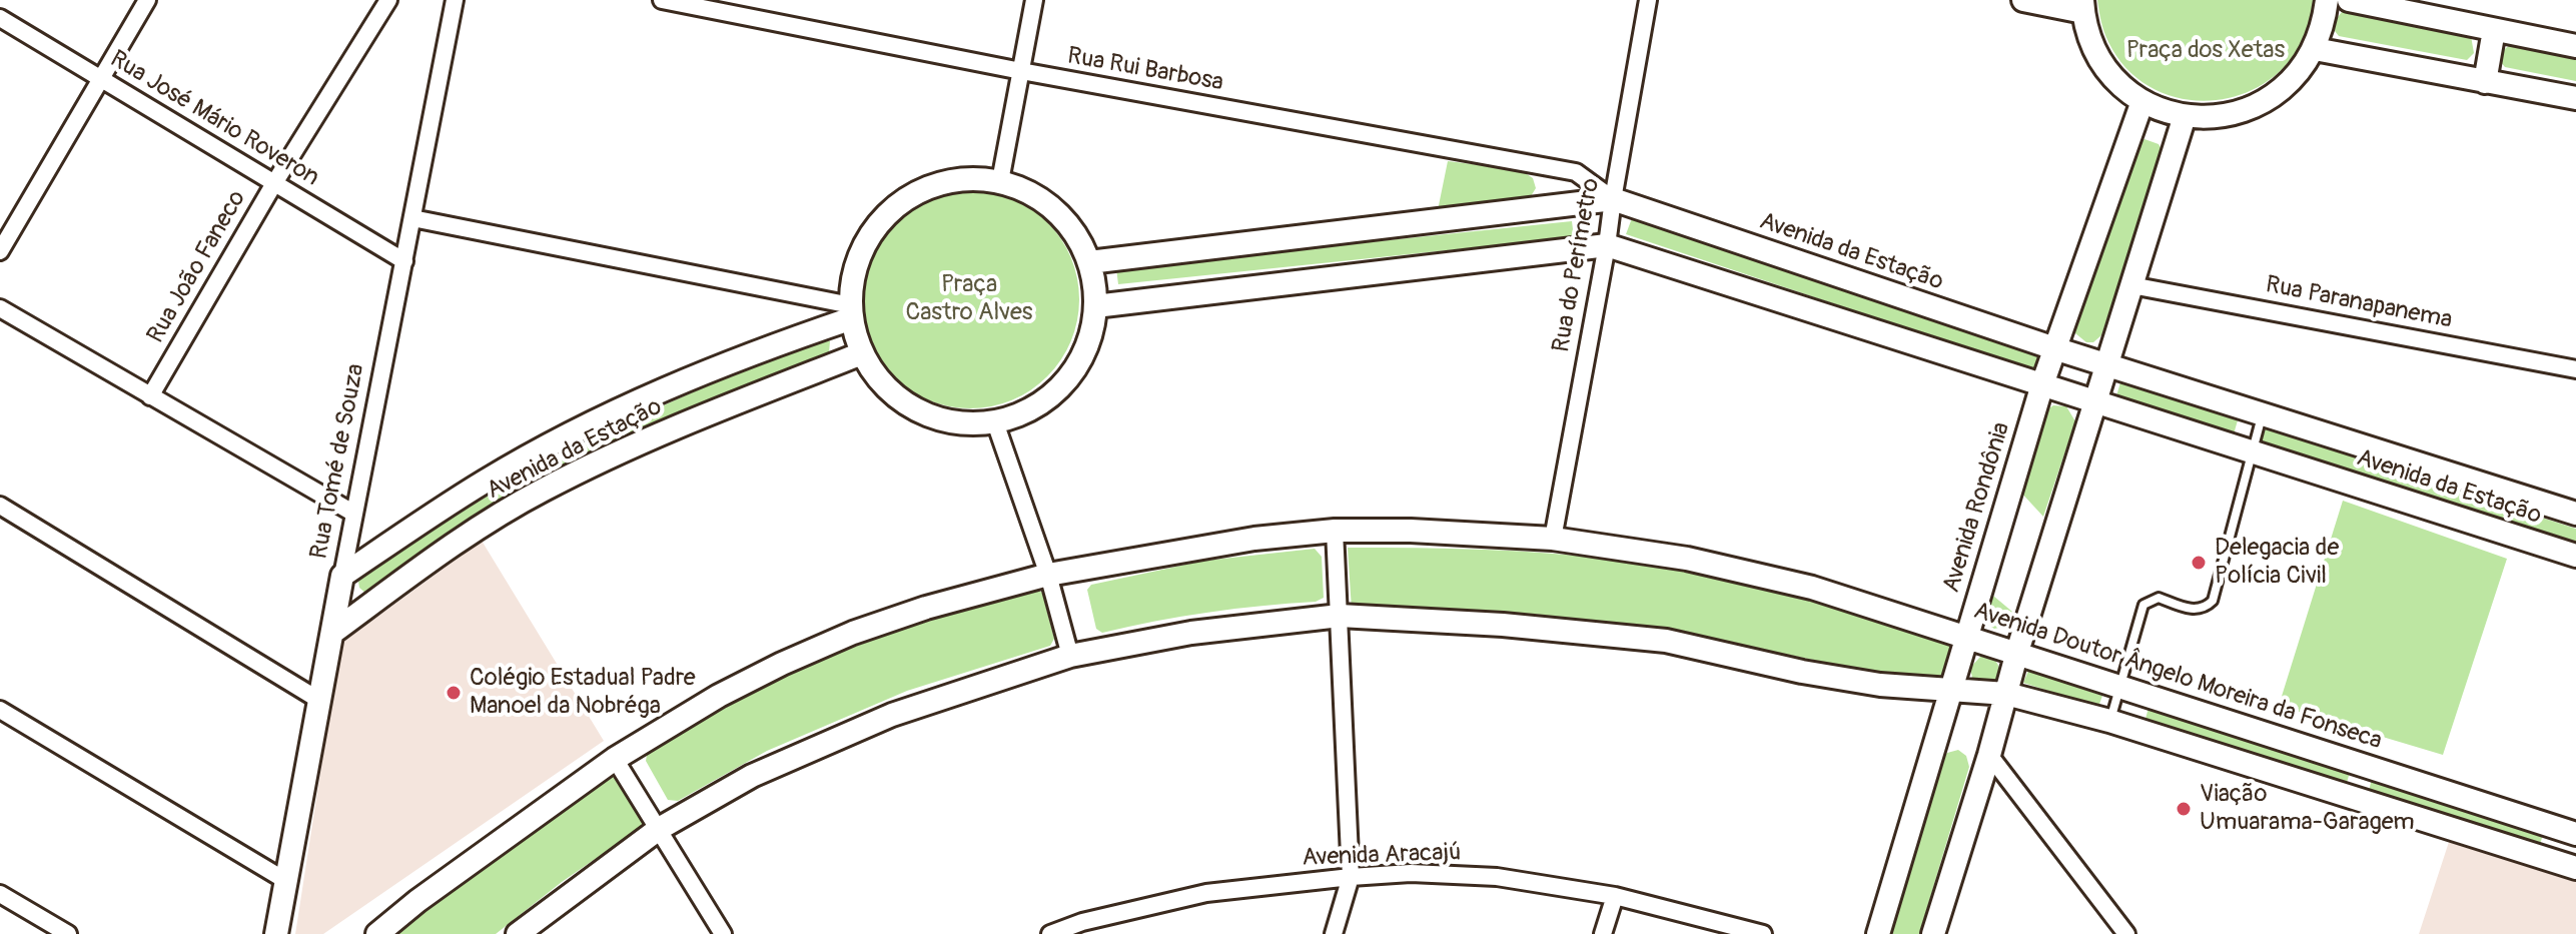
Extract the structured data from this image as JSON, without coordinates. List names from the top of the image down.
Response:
{
  "streets": {
    "street": [
      "Rua Rui Barbosa",
      "Rua José Mário Roveron",
      "Avenida da Estação",
      "Rua do Perímetro",
      "Rua João Faneco",
      "Rua Paranapanema",
      "Rua Tomé de Souza",
      "Avenida Rondônia",
      "Avenida Doutor Ângelo Moreira da Fonseca",
      "Avenida Aracajú"
    ]
  },
  "crossings": [
    ["Rua Rui Barbosa", "Avenida da Estação"],
    ["Rua Rui Barbosa", "Rua do Perímetro"],
    ["Rua José Mário Roveron", "Rua João Faneco"],
    ["Rua José Mário Roveron", "Rua Tomé de Souza"],
    ["Avenida da Estação", "Rua do Perímetro"],
    ["Avenida da Estação", "Rua Tomé de Souza"],
    ["Avenida da Estação", "Avenida Rondônia"],
    ["Rua do Perímetro", "Avenida Doutor Ângelo Moreira da Fonseca"],
    ["Avenida Rondônia", "Avenida Doutor Ângelo Moreira da Fonseca"]
  ],
  "parks": ["Praça dos Xetas", "Praça Castro Alves"],
  "places": ["Delegacia de Polícia Civil", "Colégio Estadual Padre Manoel da Nobréga", "Viação Umuarama-Garagem"]
}
